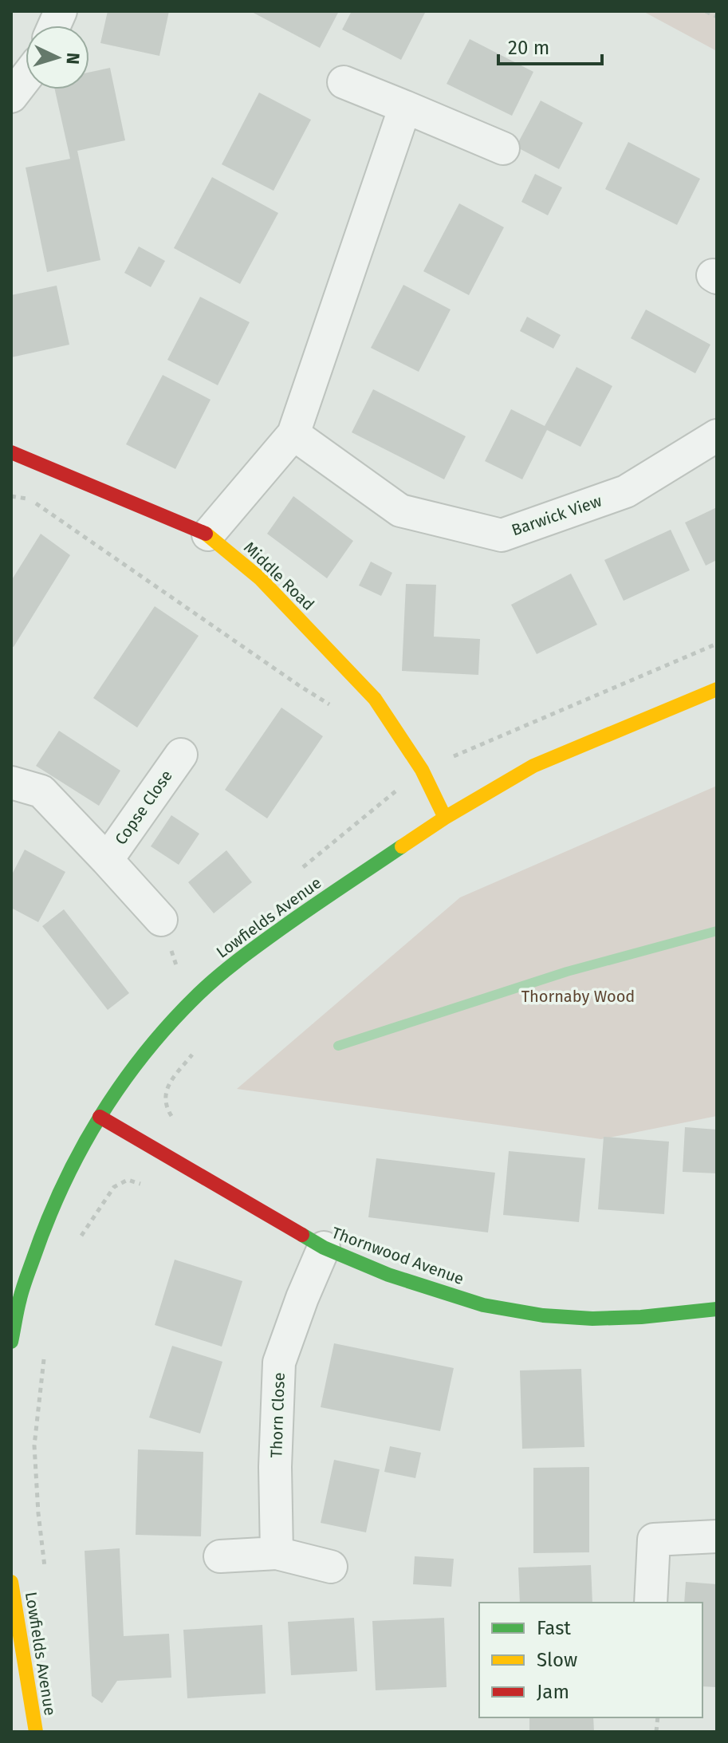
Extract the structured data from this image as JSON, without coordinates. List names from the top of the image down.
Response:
{
  "streets": {
    "street": [
      "Barwick View",
      "Middle Road",
      "Copse Close",
      "Lowfields Avenue",
      "Thornwood Avenue",
      "Thorn Close"
    ]
  },
  "crossings": [
    ["Middle Road", "Lowfields Avenue"],
    ["Lowfields Avenue", "Thornwood Avenue"],
    ["Thornwood Avenue", "Thorn Close"]
  ],
  "parks": ["Thornaby Wood"],
  "legend": ["Fast", "Slow", "Jam"],
  "scale_bar": "20 m",
  "north": "right"
}
